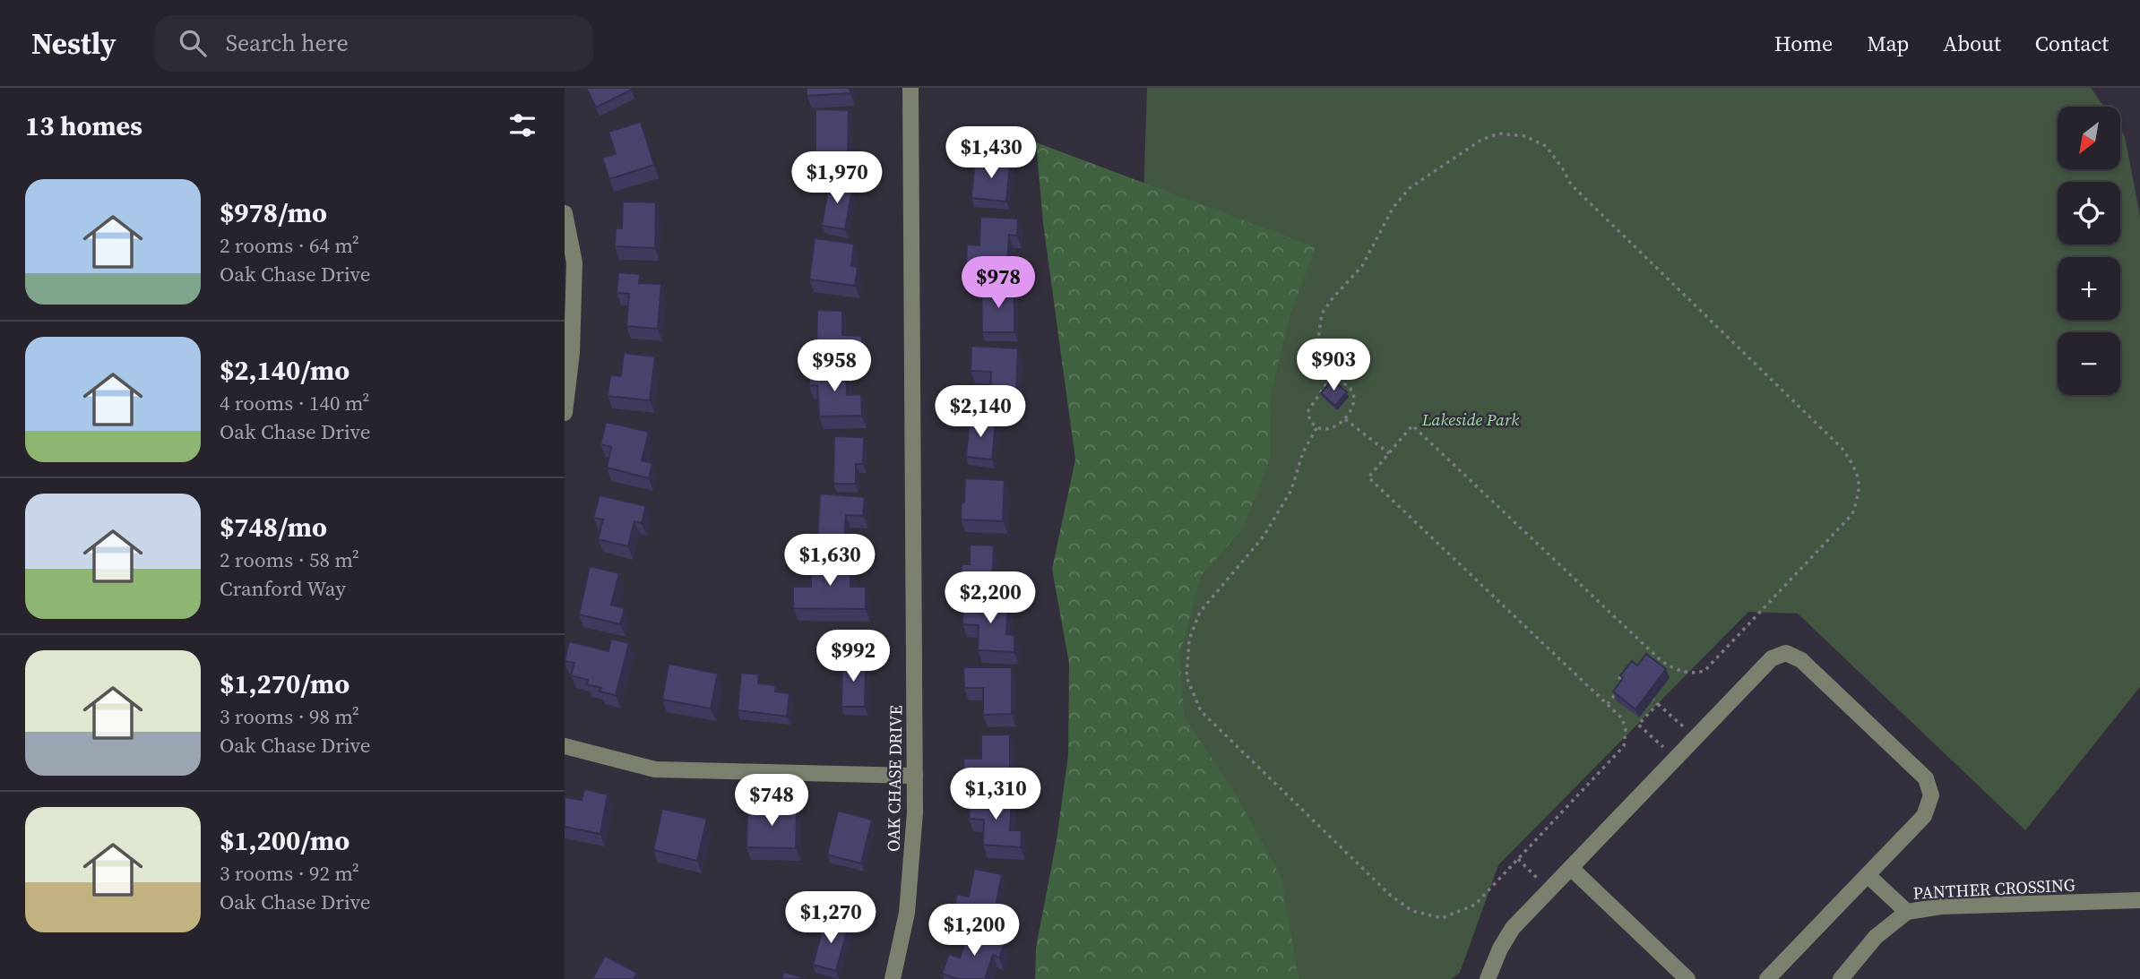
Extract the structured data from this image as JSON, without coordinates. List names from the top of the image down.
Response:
{
  "streets": {
    "street": ["OAK CHASE DRIVE", "PANTHER CROSSING"]
  },
  "parks": ["Lakeside Park"],
  "north": "bottom left",
  "page": {
    "header": "Nestly",
    "search": "Search here",
    "nav": [
      "Home",
      "Map",
      "About",
      "Contact"
    ],
    "heading": "13 homes",
    "map_buttons": ["+", "−"],
    "price": [
      "$1,430",
      "$1,970",
      "$978",
      "$903",
      "$958",
      "$2,140",
      "$1,630",
      "$2,200",
      "$992",
      "$1,310",
      "$748",
      "$1,270",
      "$1,200"
    ],
    "list": [
      {
        "name": "$978/mo",
        "note": "2 rooms · 64 m² · Oak Chase Drive"
      },
      {
        "name": "$2,140/mo",
        "note": "4 rooms · 140 m² · Oak Chase Drive"
      },
      {
        "name": "$748/mo",
        "note": "2 rooms · 58 m² · Cranford Way"
      },
      {
        "name": "$1,270/mo",
        "note": "3 rooms · 98 m² · Oak Chase Drive"
      },
      {
        "name": "$1,200/mo",
        "note": "3 rooms · 92 m² · Oak Chase Drive"
      }
    ]
  }
}
